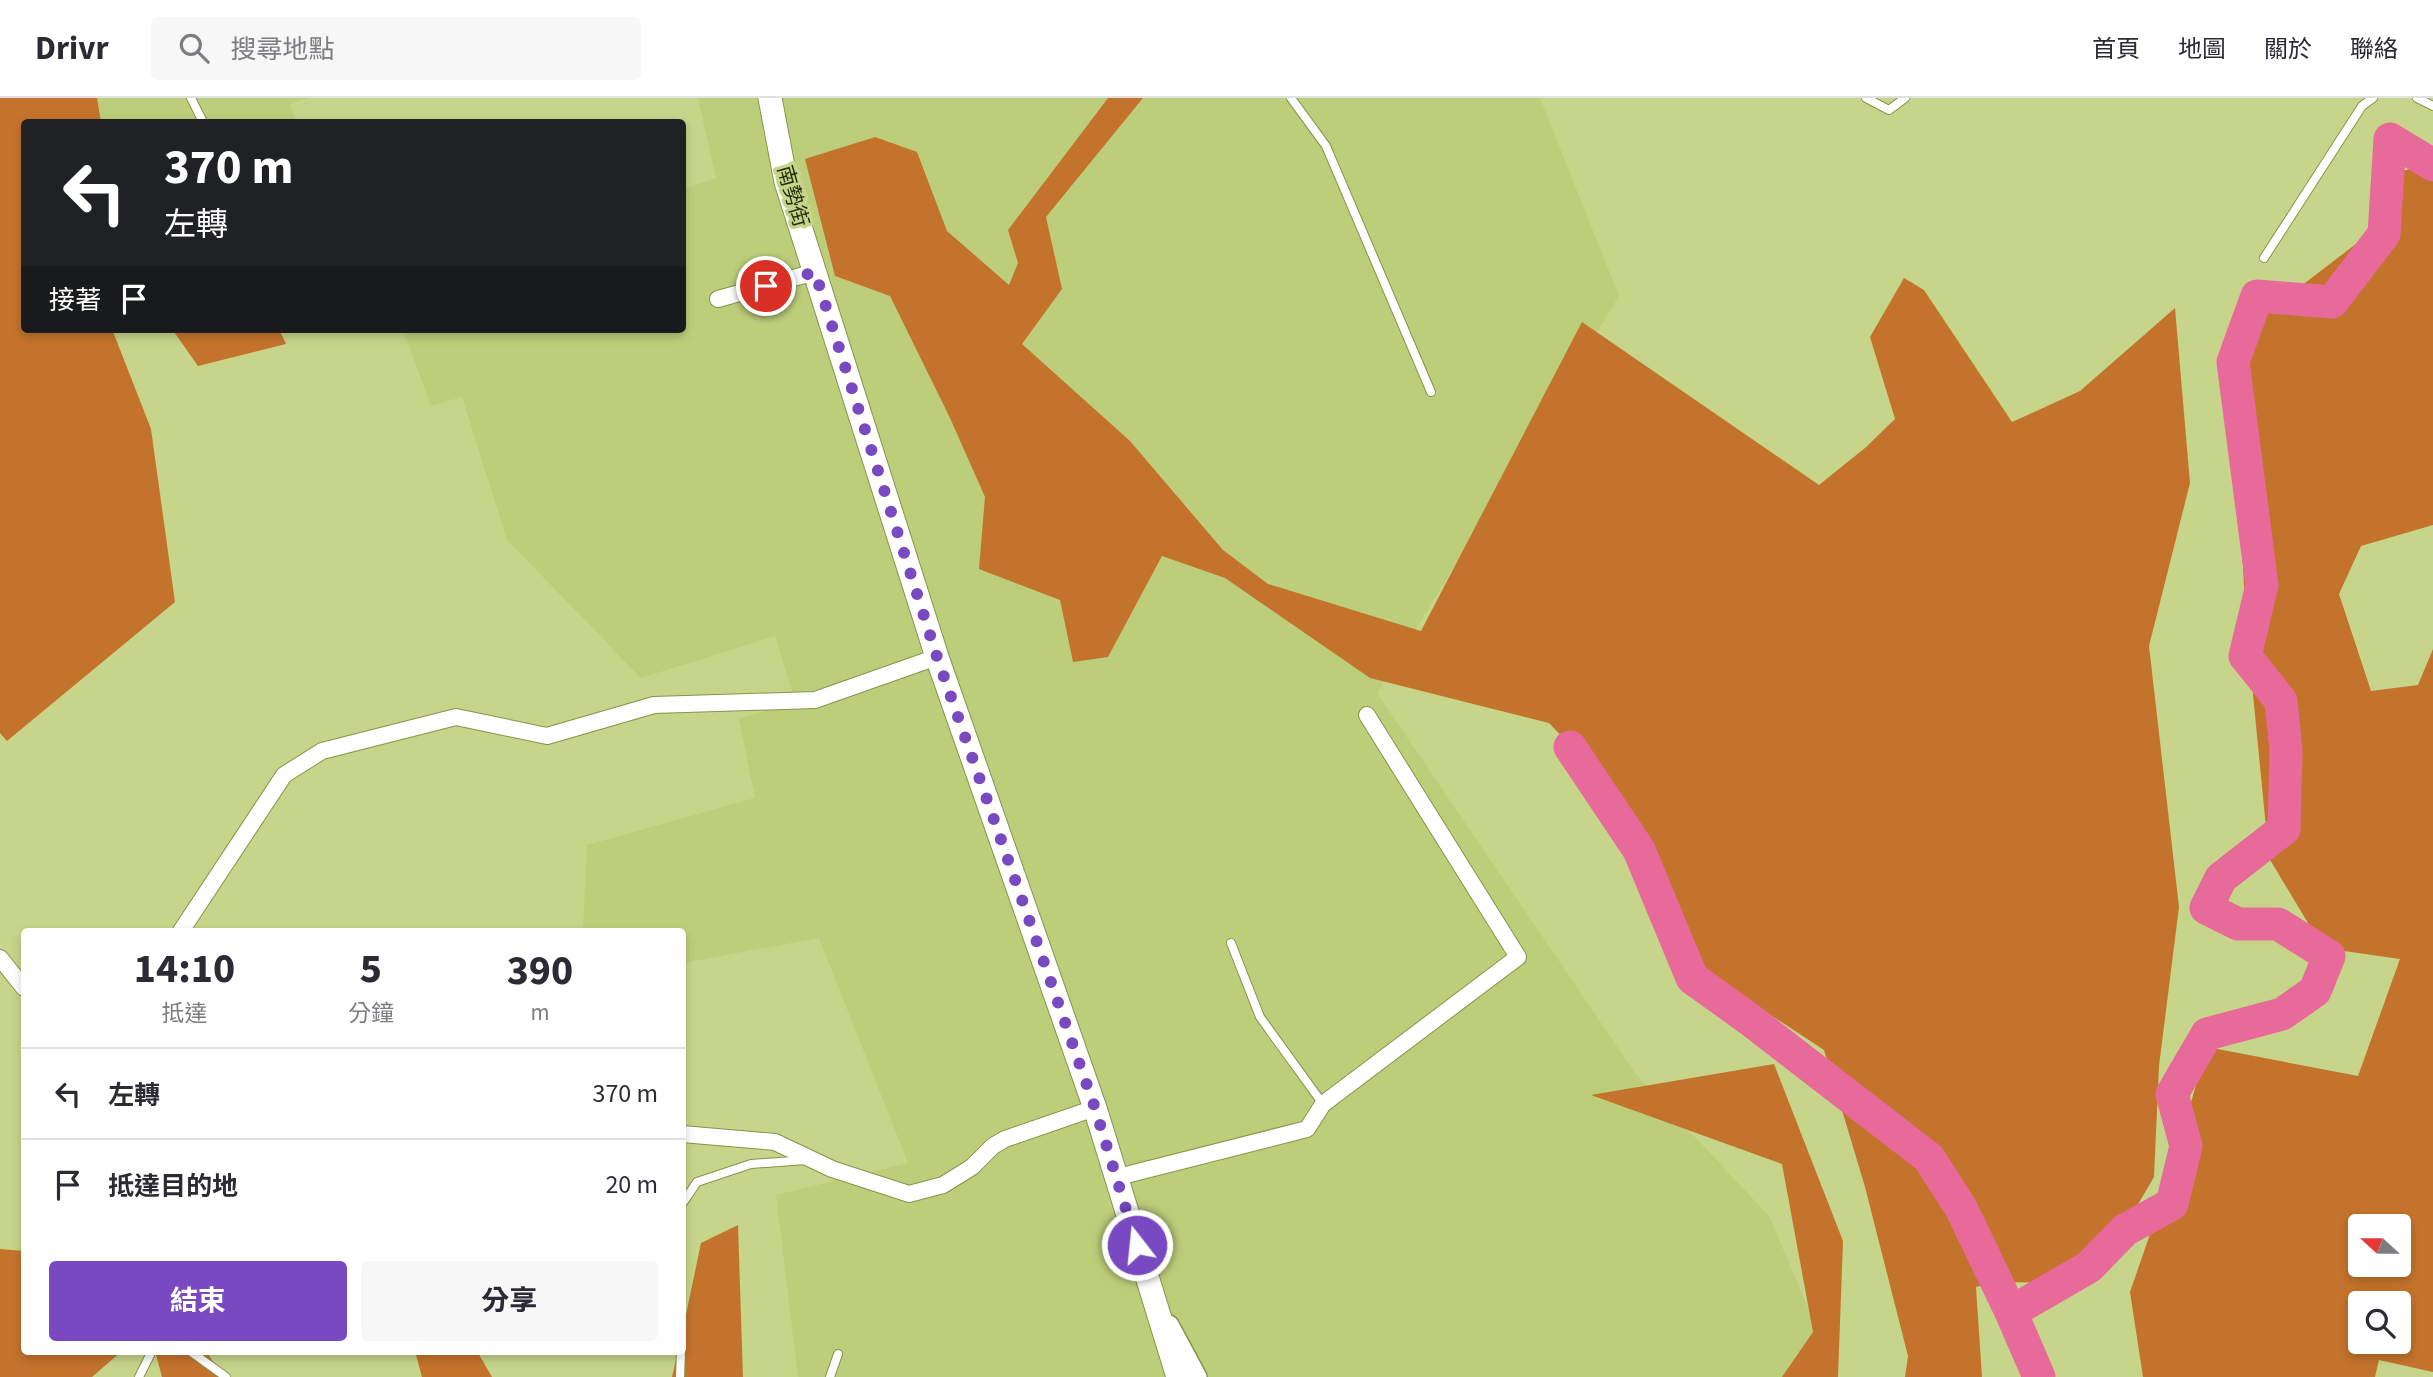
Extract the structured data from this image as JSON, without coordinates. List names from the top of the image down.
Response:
{
  "streets": {
    "main road": ["南勢街"]
  },
  "north": "left",
  "page": {
    "header": "Drivr",
    "search": "搜尋地點",
    "nav": [
      "首頁",
      "地圖",
      "關於",
      "聯絡"
    ],
    "turn": ["370 m", "左轉"],
    "then": "接著",
    "eta": [
      "14:10",
      "抵達",
      "5",
      "分鐘",
      "390",
      "m"
    ],
    "list": [
      {
        "name": "左轉",
        "value": "370 m"
      },
      {
        "name": "抵達目的地",
        "value": "20 m"
      }
    ],
    "buttons": ["結束", "分享"]
  }
}
